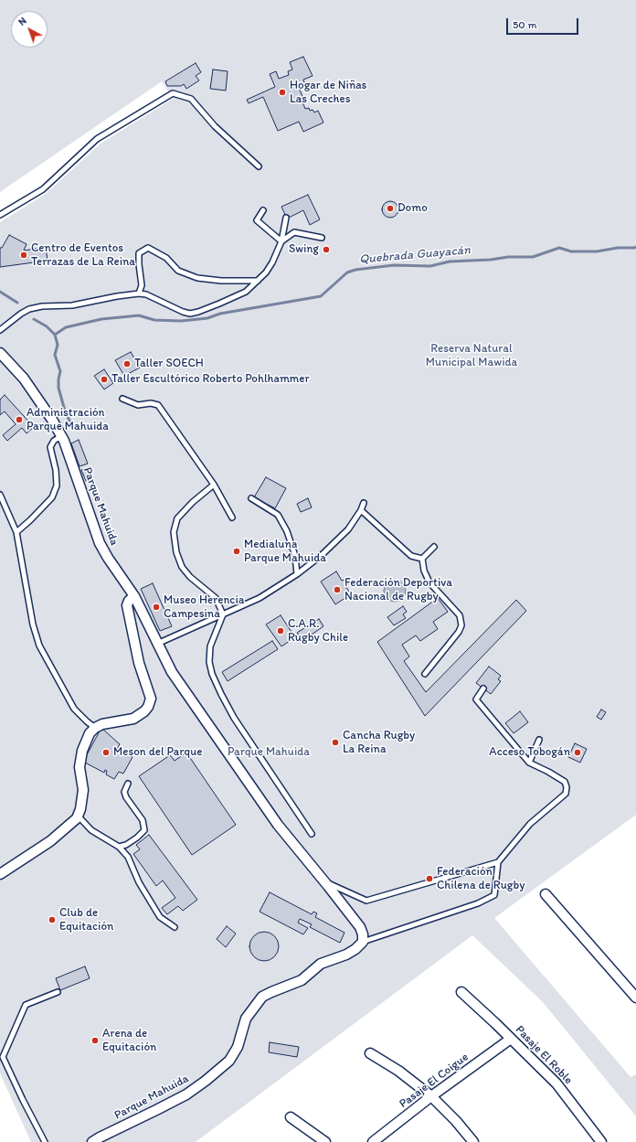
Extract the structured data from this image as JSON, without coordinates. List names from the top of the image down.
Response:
{
  "streets": {
    "street": ["Parque Mahuida", "Pasaje El Roble", "Pasaje El Coigue"]
  },
  "crossings": [
    ["Pasaje El Roble", "Pasaje El Coigue"]
  ],
  "water": ["Quebrada Guayacán"],
  "parks": ["Reserva Natural Municipal Mawida", "Parque Mahuida"],
  "places": [
    "Hogar de Niñas Las Creches",
    "Domo",
    "Swing",
    "Centro de Eventos Terrazas de La Reina",
    "Taller SOECH",
    "Taller Escultórico Roberto Pohlhammer",
    "Administración Parque Mahuida",
    "Medialuna Parque Mahuida",
    "Federación Deportiva Nacional de Rugby",
    "Museo Herencia Campesina",
    "C.A.R. Rugby Chile",
    "Cancha Rugby La Reina",
    "Meson del Parque",
    "Acceso Tobogán",
    "Federación Chilena de Rugby",
    "Club de Equitación",
    "Arena de Equitación"
  ],
  "scale_bar": "50 m",
  "north": "top left"
}
